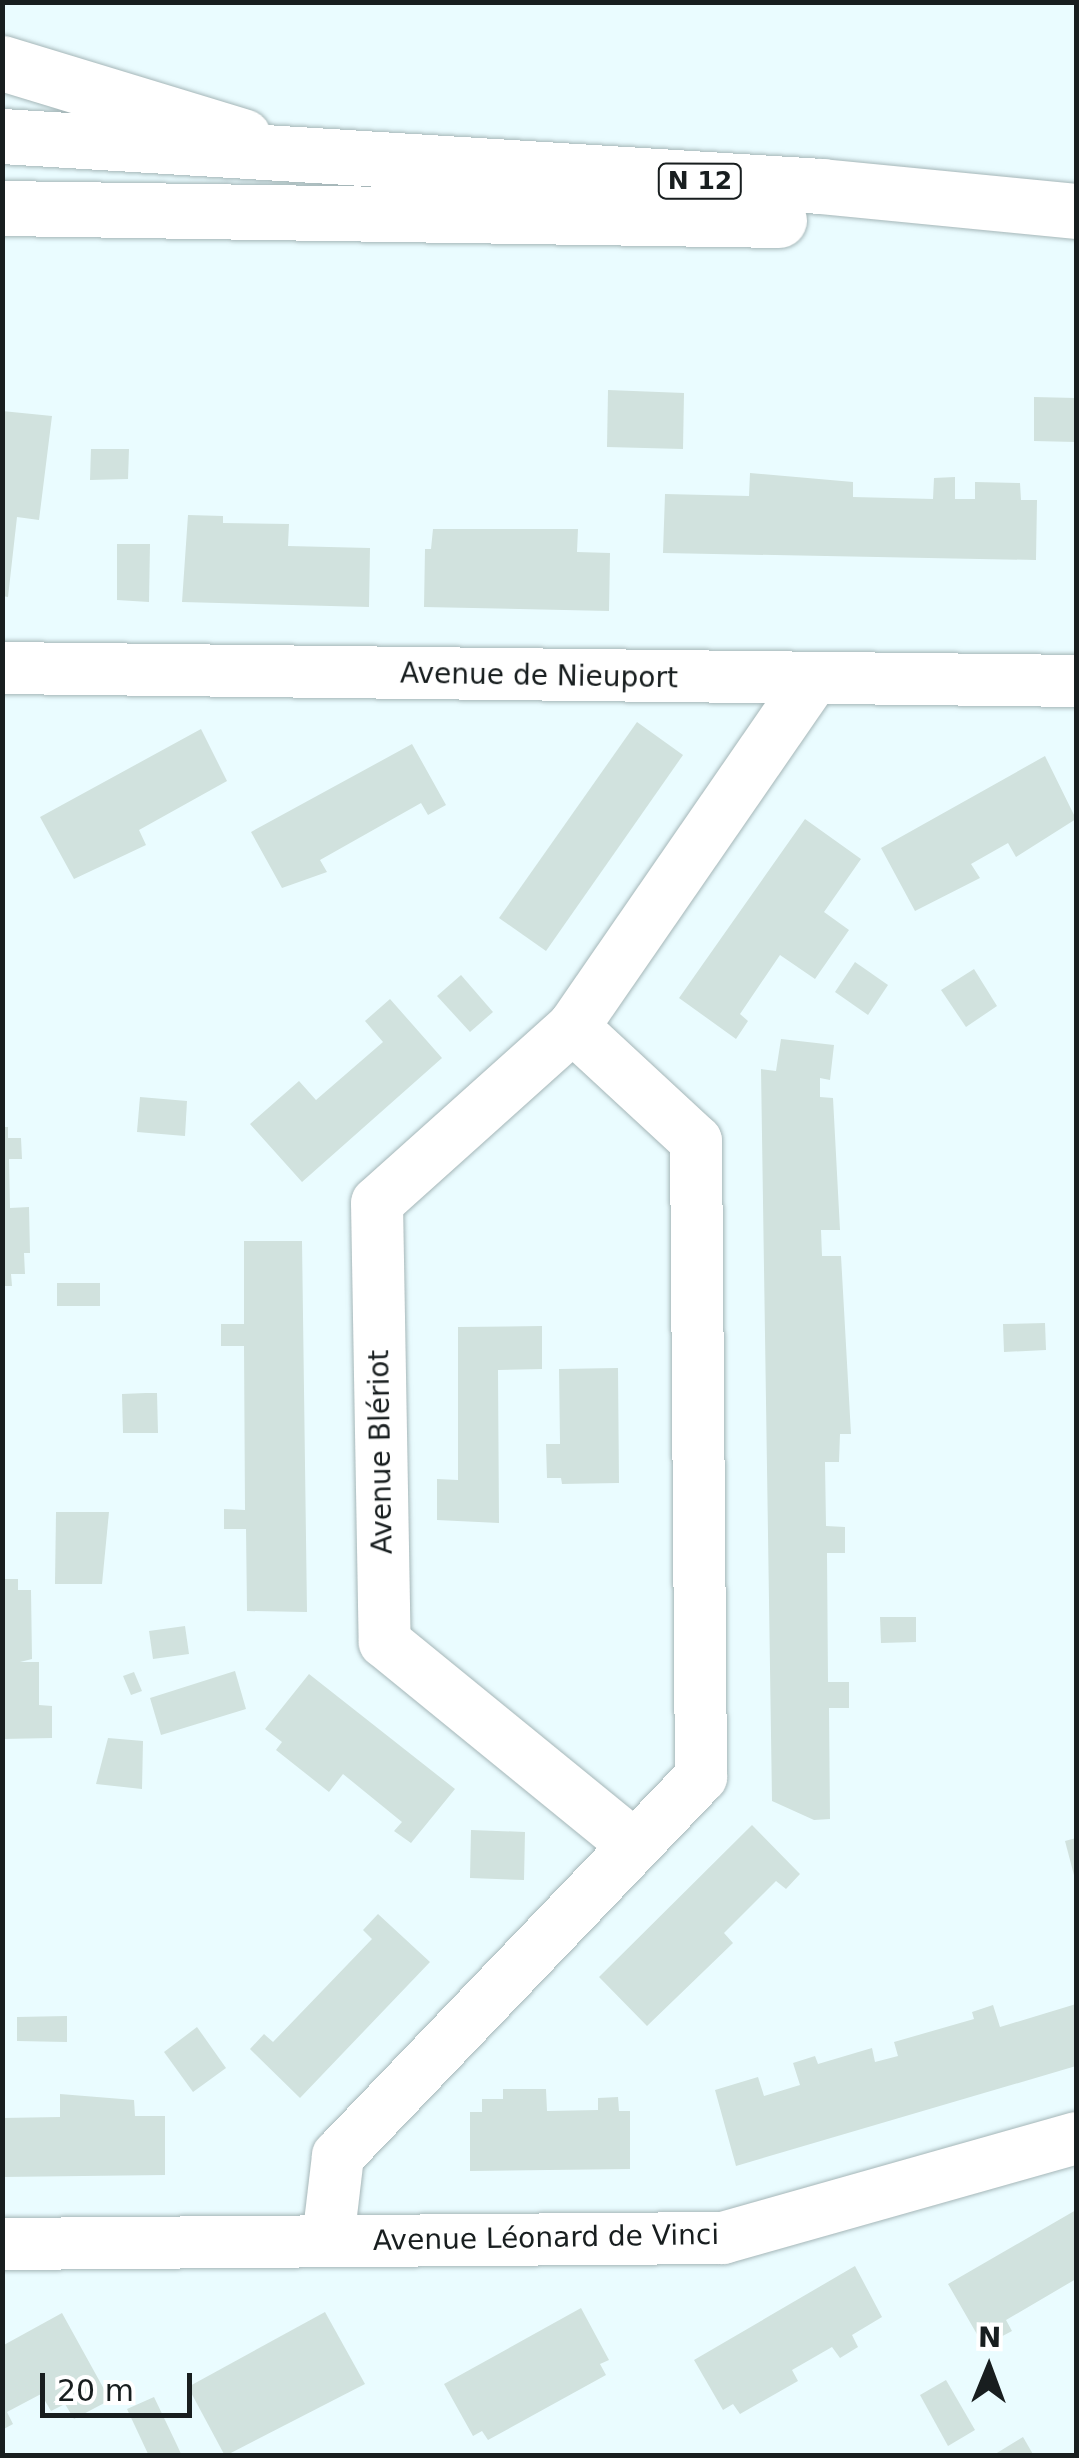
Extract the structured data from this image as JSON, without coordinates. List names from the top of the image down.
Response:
{
  "streets": {
    "main road": ["N 12"],
    "street": ["Avenue de Nieuport", "Avenue Blériot", "Avenue Léonard de Vinci"]
  },
  "crossings": [
    ["Avenue de Nieuport", "Avenue Blériot"]
  ],
  "scale_bar": "20 m",
  "north": "top"
}
